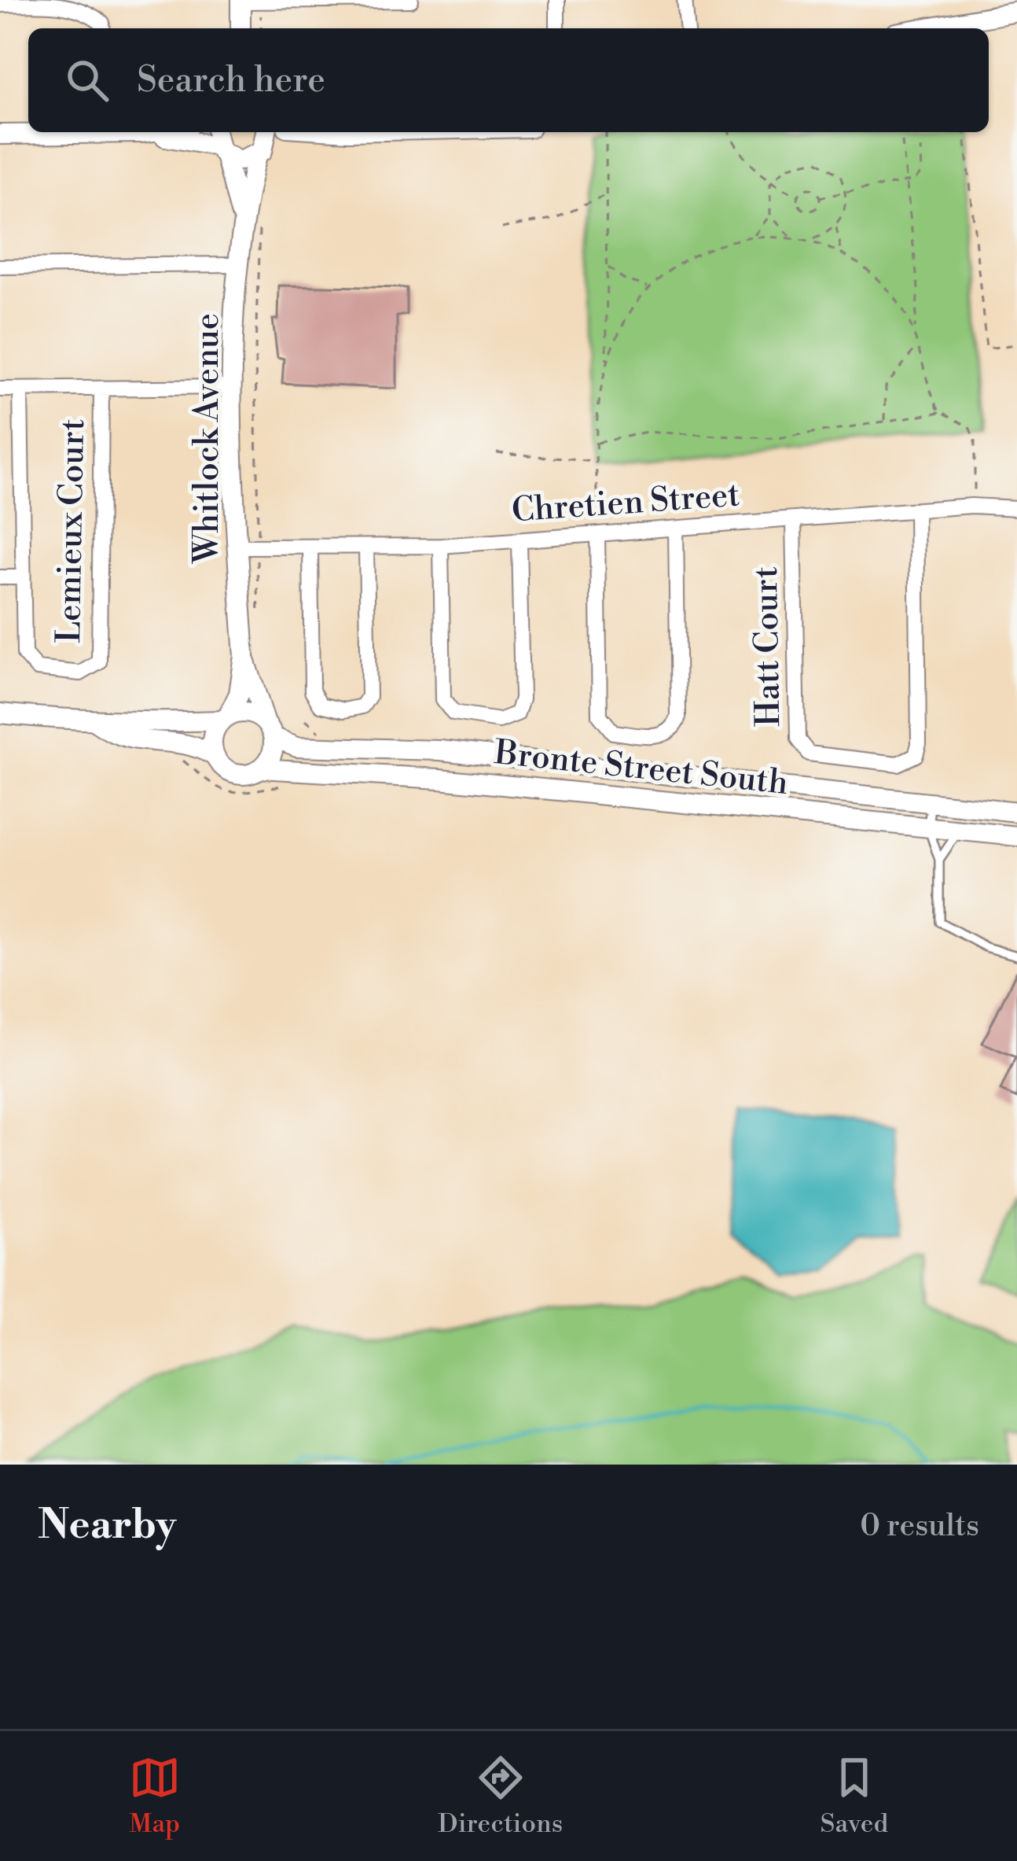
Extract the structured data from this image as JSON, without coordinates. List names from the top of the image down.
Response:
{
  "streets": {
    "main road": ["Whitlock Avenue", "Bronte Street South"],
    "street": ["Chretien Street", "Lemieux Court", "Hatt Court"]
  },
  "crossings": [
    ["Whitlock Avenue", "Chretien Street"],
    ["Whitlock Avenue", "Bronte Street South"],
    ["Chretien Street", "Hatt Court"]
  ],
  "page": {
    "search": "Search here",
    "heading": ["Nearby", "0 results"],
    "nav": ["Map", "Directions", "Saved"]
  }
}
